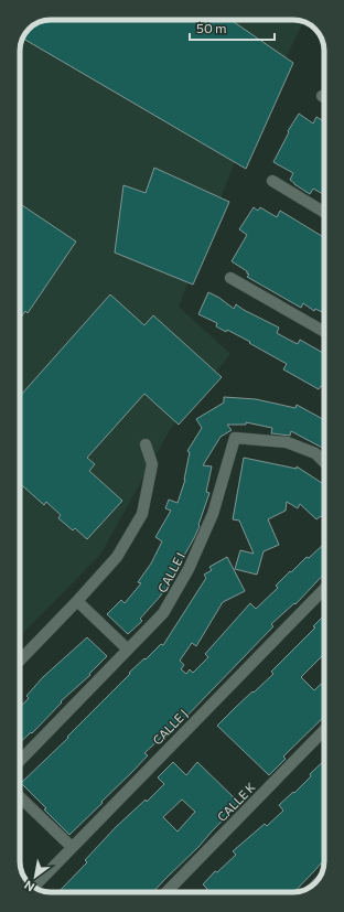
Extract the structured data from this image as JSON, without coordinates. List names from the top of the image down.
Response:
{
  "streets": {
    "street": ["CALLE I", "CALLE J", "CALLE K"]
  },
  "scale_bar": "50 m",
  "north": "bottom left"
}
